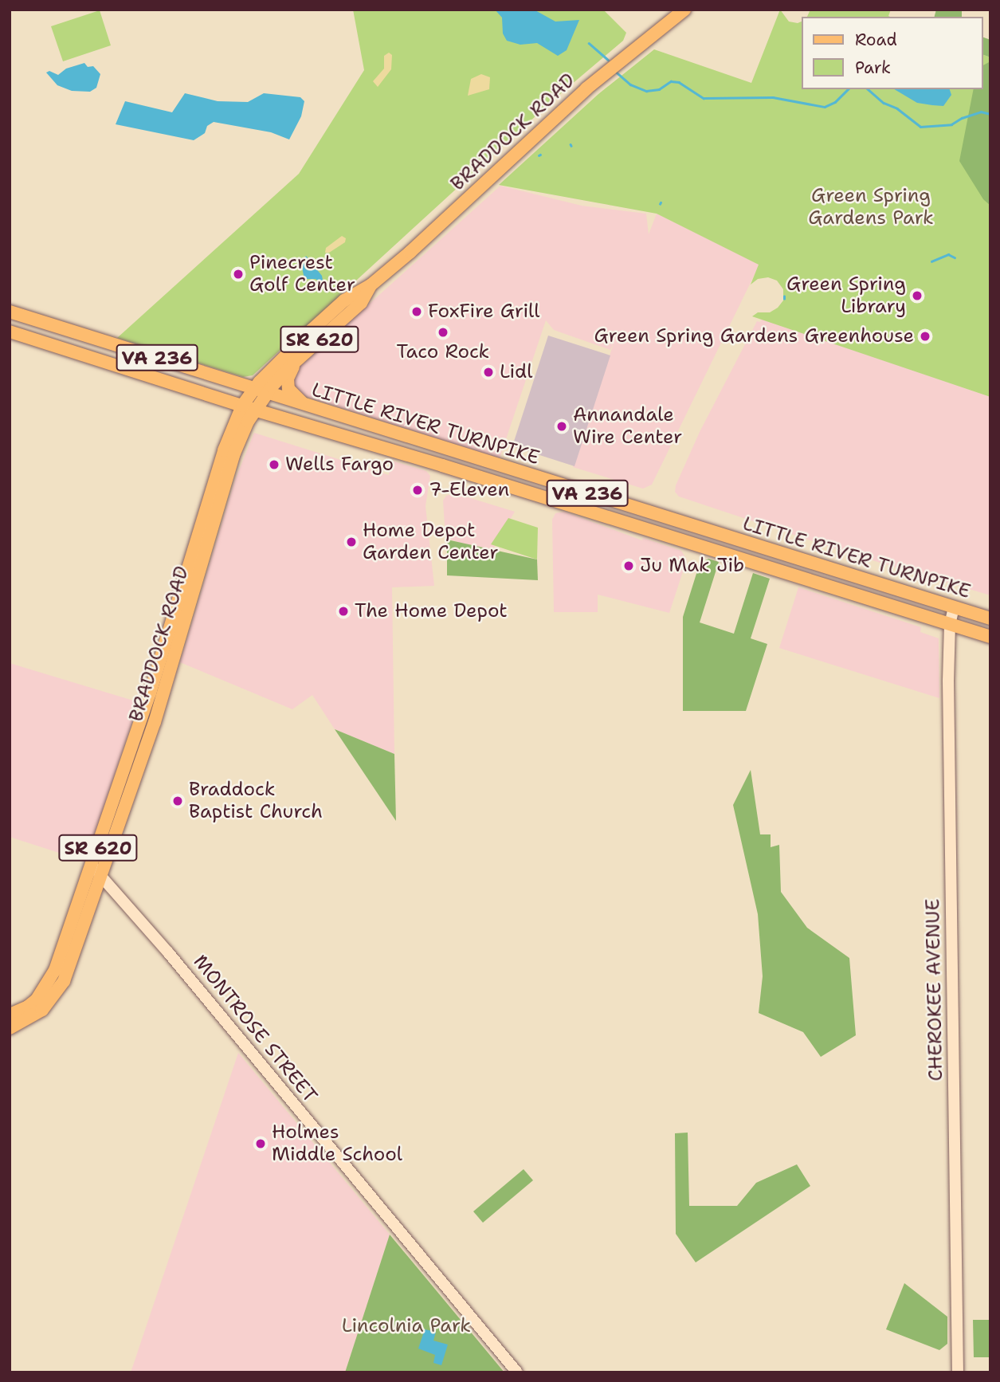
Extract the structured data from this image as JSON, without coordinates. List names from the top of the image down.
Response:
{
  "streets": {
    "main road": [
      "BRADDOCK ROAD",
      "SR 620",
      "VA 236",
      "LITTLE RIVER TURNPIKE"
    ],
    "street": ["CHEROKEE AVENUE", "MONTROSE STREET"]
  },
  "crossings": [
    ["BRADDOCK ROAD", "LITTLE RIVER TURNPIKE"],
    ["BRADDOCK ROAD", "MONTROSE STREET"],
    ["LITTLE RIVER TURNPIKE", "CHEROKEE AVENUE"]
  ],
  "parks": ["Green Spring Gardens Park", "Lincolnia Park"],
  "places": [
    "Pinecrest Golf Center",
    "Green Spring Library",
    "FoxFire Grill",
    "Taco Rock",
    "Green Spring Gardens Greenhouse",
    "Lidl",
    "Annandale Wire Center",
    "Wells Fargo",
    "7-Eleven",
    "Home Depot Garden Center",
    "Ju Mak Jib",
    "The Home Depot",
    "Braddock Baptist Church",
    "Holmes Middle School"
  ],
  "legend": ["Road", "Park"]
}
